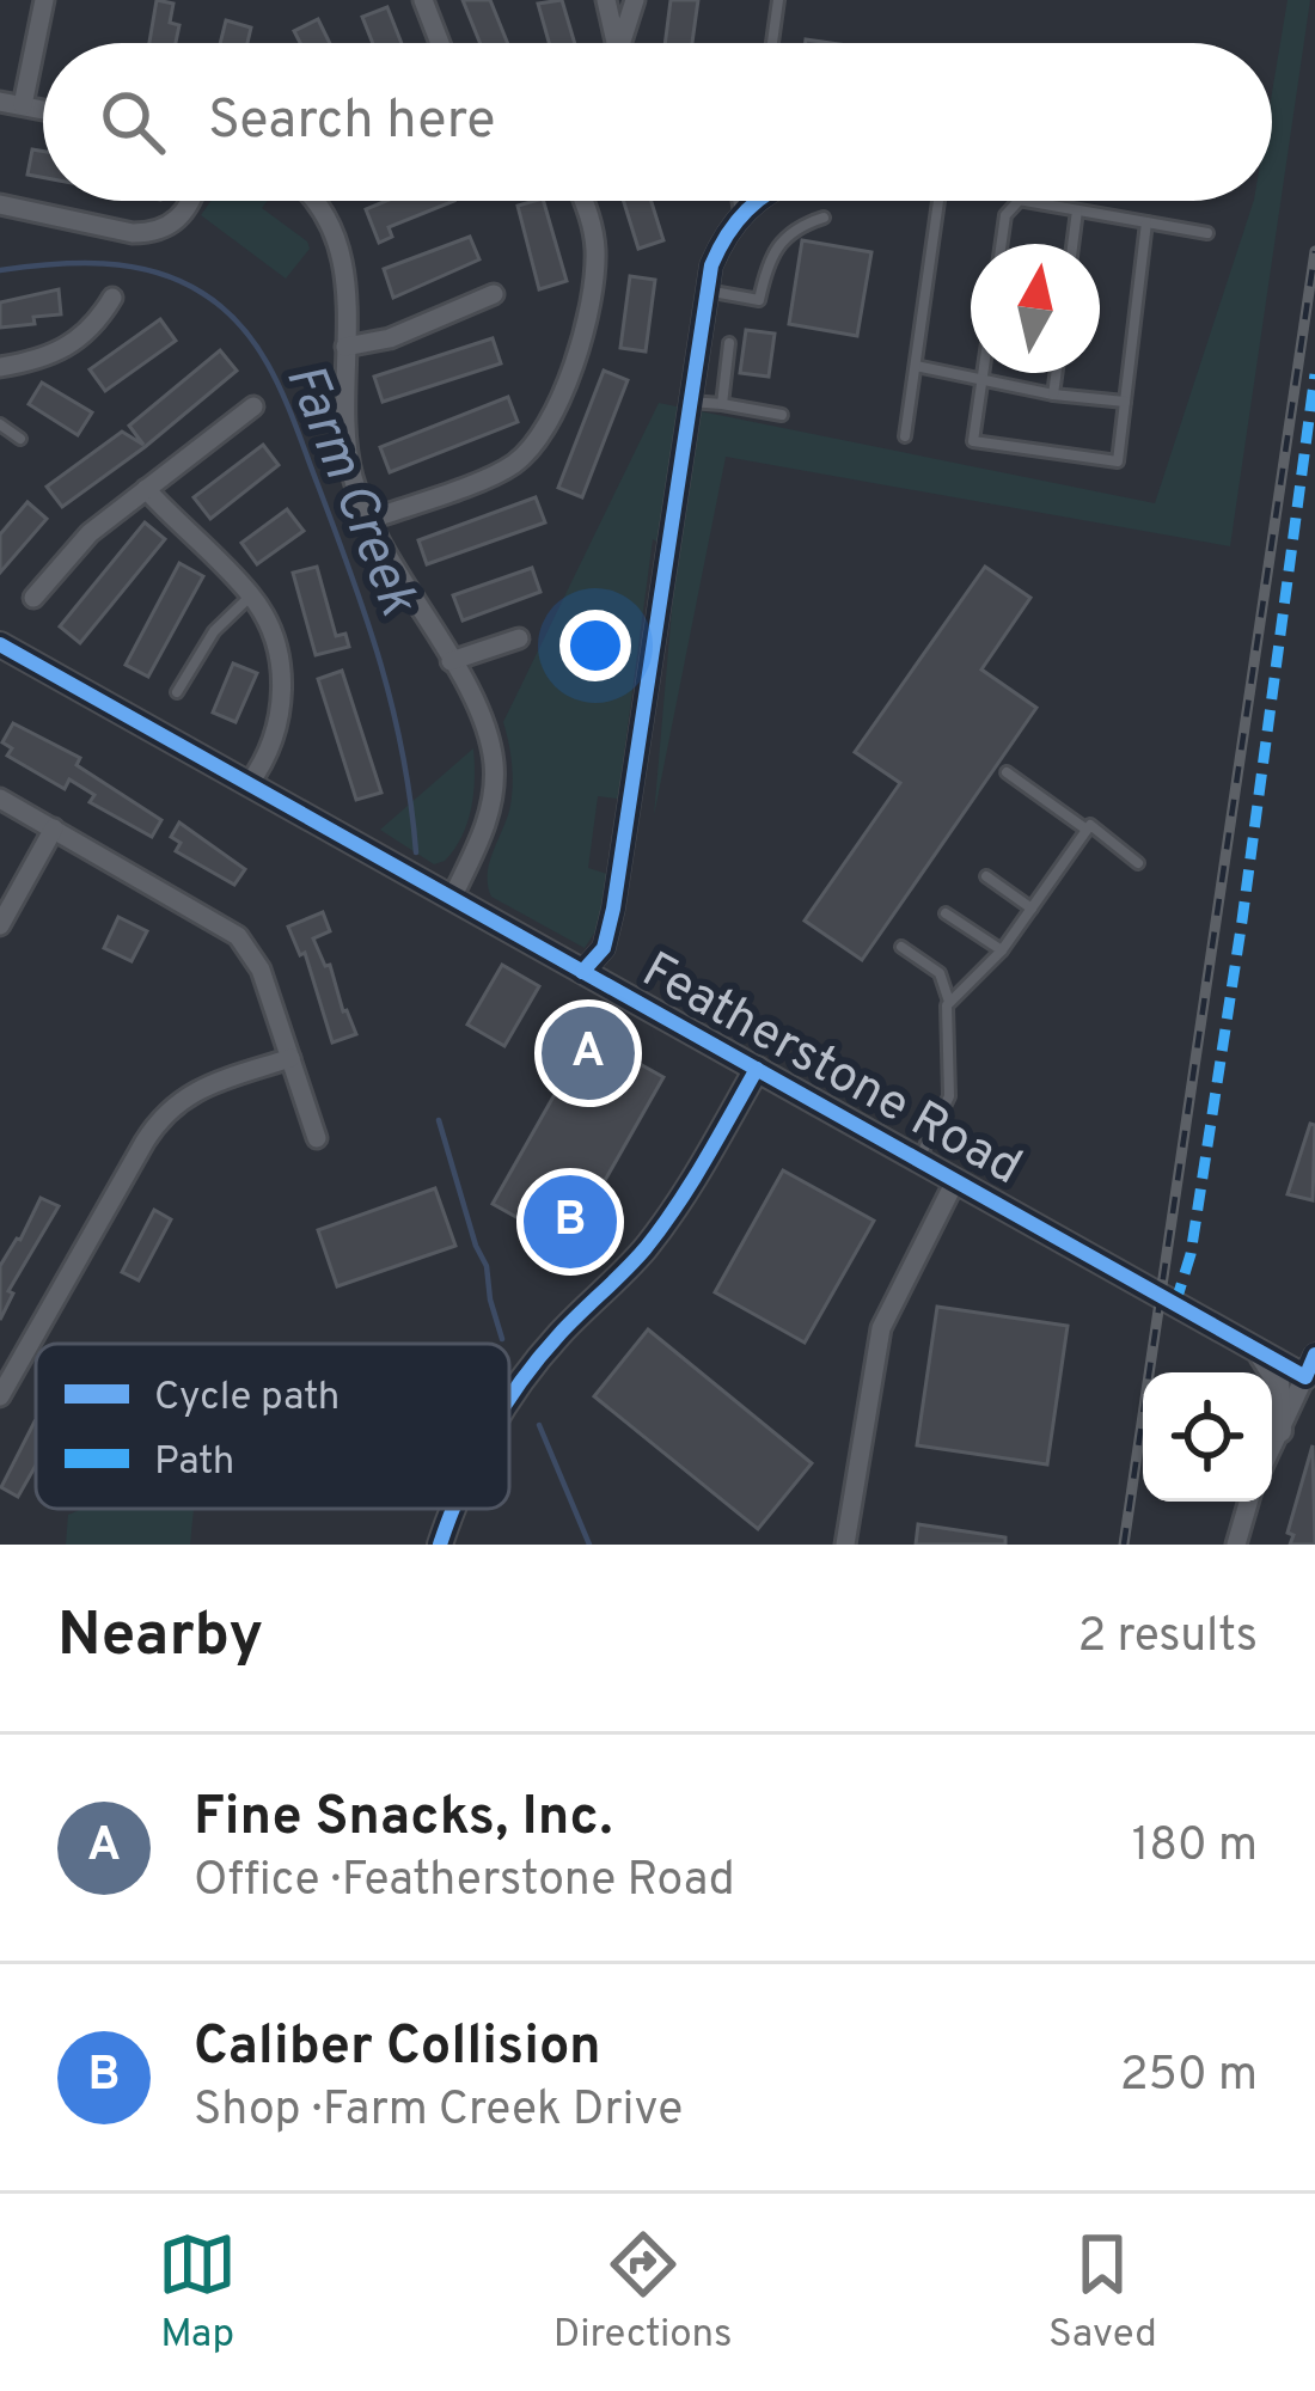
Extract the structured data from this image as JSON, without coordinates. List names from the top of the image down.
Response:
{
  "streets": {
    "street": ["Featherstone Road"]
  },
  "water": ["Farm Creek"],
  "legend": ["Cycle path", "Path"],
  "north": "top",
  "page": {
    "search": "Search here",
    "pins": ["A", "B"],
    "heading": ["Nearby", "2 results"],
    "list": [
      {
        "mark": "A",
        "name": "Fine Snacks, Inc.",
        "note": "Office · Featherstone Road",
        "value": "180 m"
      },
      {
        "mark": "B",
        "name": "Caliber Collision",
        "note": "Shop · Farm Creek Drive",
        "value": "250 m"
      }
    ],
    "nav": ["Map", "Directions", "Saved"]
  }
}
